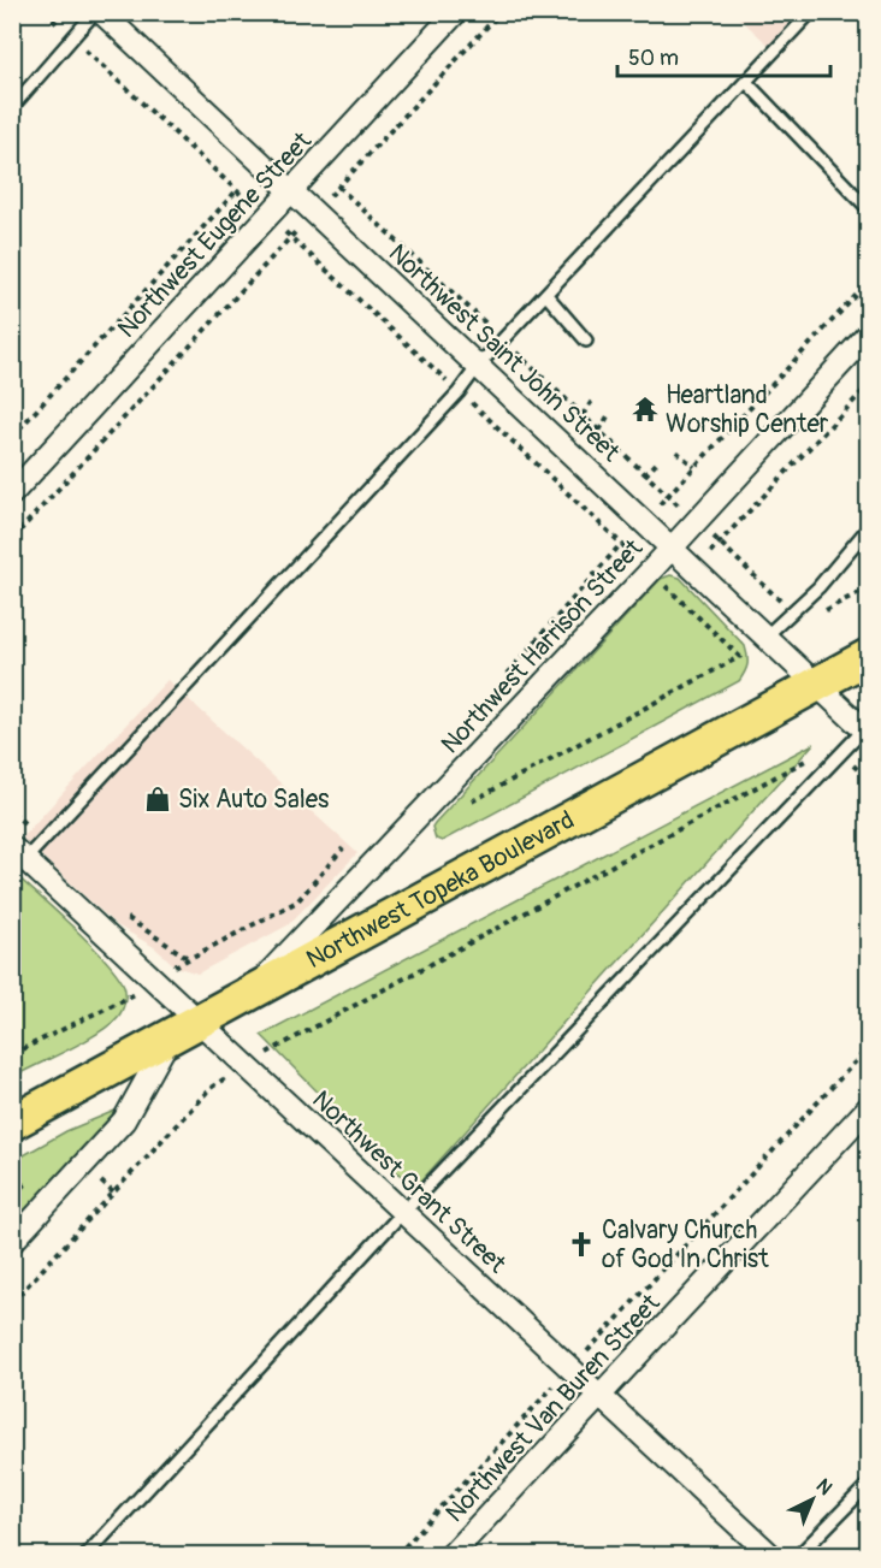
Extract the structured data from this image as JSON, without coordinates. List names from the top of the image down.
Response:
{
  "streets": {
    "main road": ["Northwest Topeka Boulevard"],
    "street": [
      "Northwest Eugene Street",
      "Northwest Saint John Street",
      "Northwest Harrison Street",
      "Northwest Grant Street",
      "Northwest Van Buren Street"
    ]
  },
  "crossings": [
    ["Northwest Eugene Street", "Northwest Saint John Street"],
    ["Northwest Saint John Street", "Northwest Harrison Street"],
    ["Northwest Saint John Street", "Northwest Topeka Boulevard"],
    ["Northwest Harrison Street", "Northwest Topeka Boulevard"],
    ["Northwest Topeka Boulevard", "Northwest Grant Street"],
    ["Northwest Grant Street", "Northwest Van Buren Street"]
  ],
  "places": {
    "temple": ["Heartland Worship Center"],
    "shop": ["Six Auto Sales"],
    "church": ["Calvary Church of God In Christ"]
  },
  "scale_bar": "50 m",
  "north": "top right"
}
